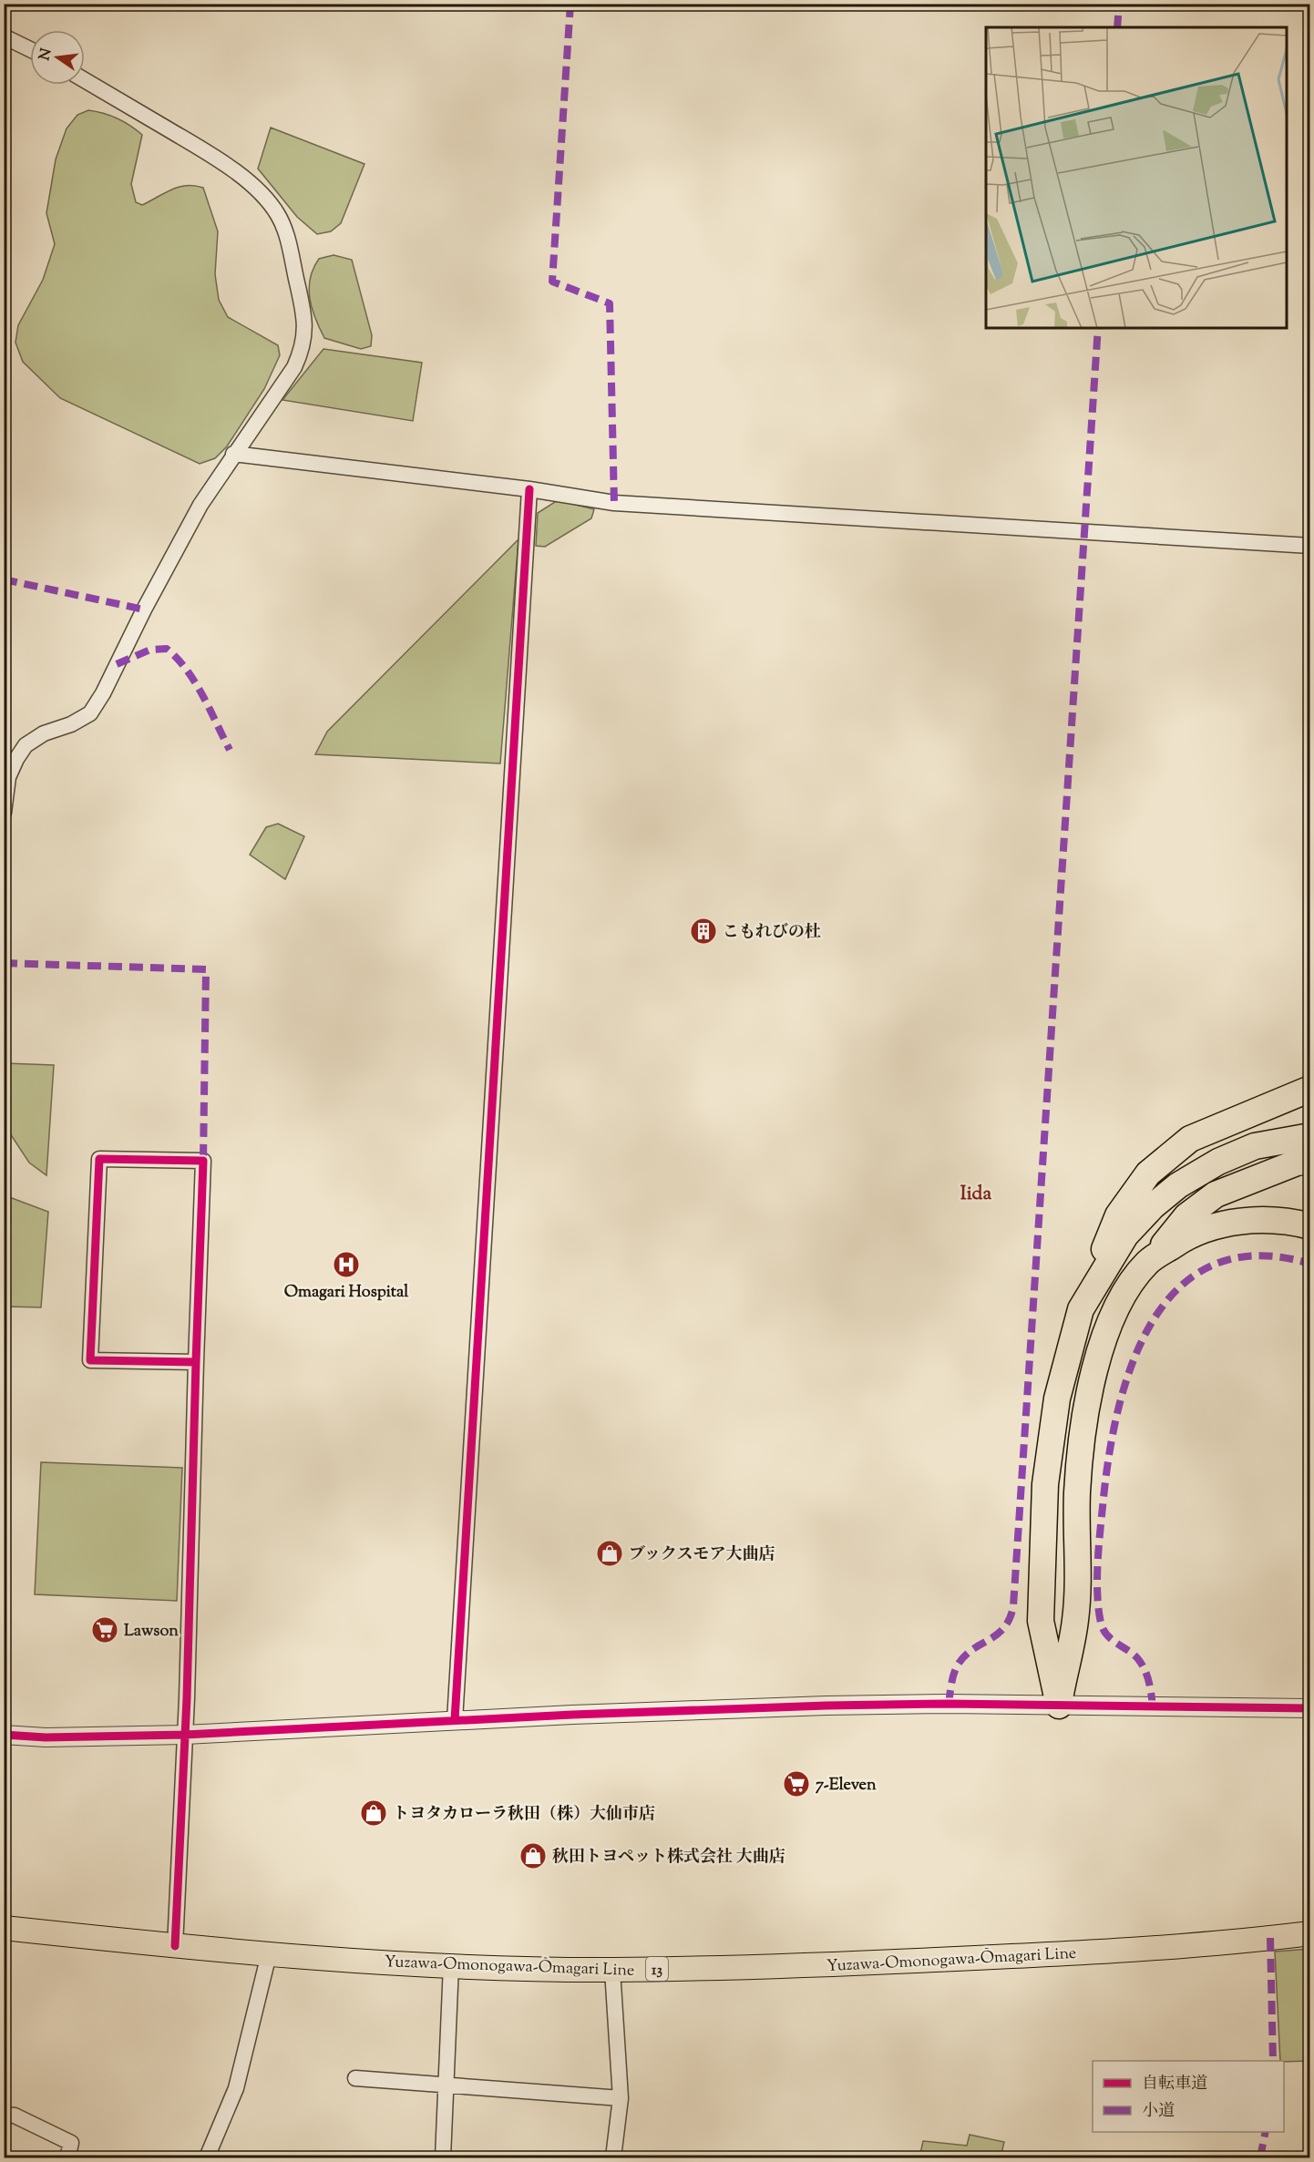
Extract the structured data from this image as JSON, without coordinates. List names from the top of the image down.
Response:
{
  "streets": {
    "main road": ["Yuzawa-Omonogawa-Ōmagari Line", "13"]
  },
  "districts": ["Iida"],
  "places": {
    "building": ["こもれびの杜"],
    "hospital": ["Omagari Hospital"],
    "shop": ["ブックスモア大曲店", "トヨタカローラ秋田（株）大仙市店", "秋田トヨペット株式会社 大曲店"],
    "supermarket": ["Lawson", "7-Eleven"]
  },
  "legend": ["自転車道", "小道"],
  "north": "left"
}
